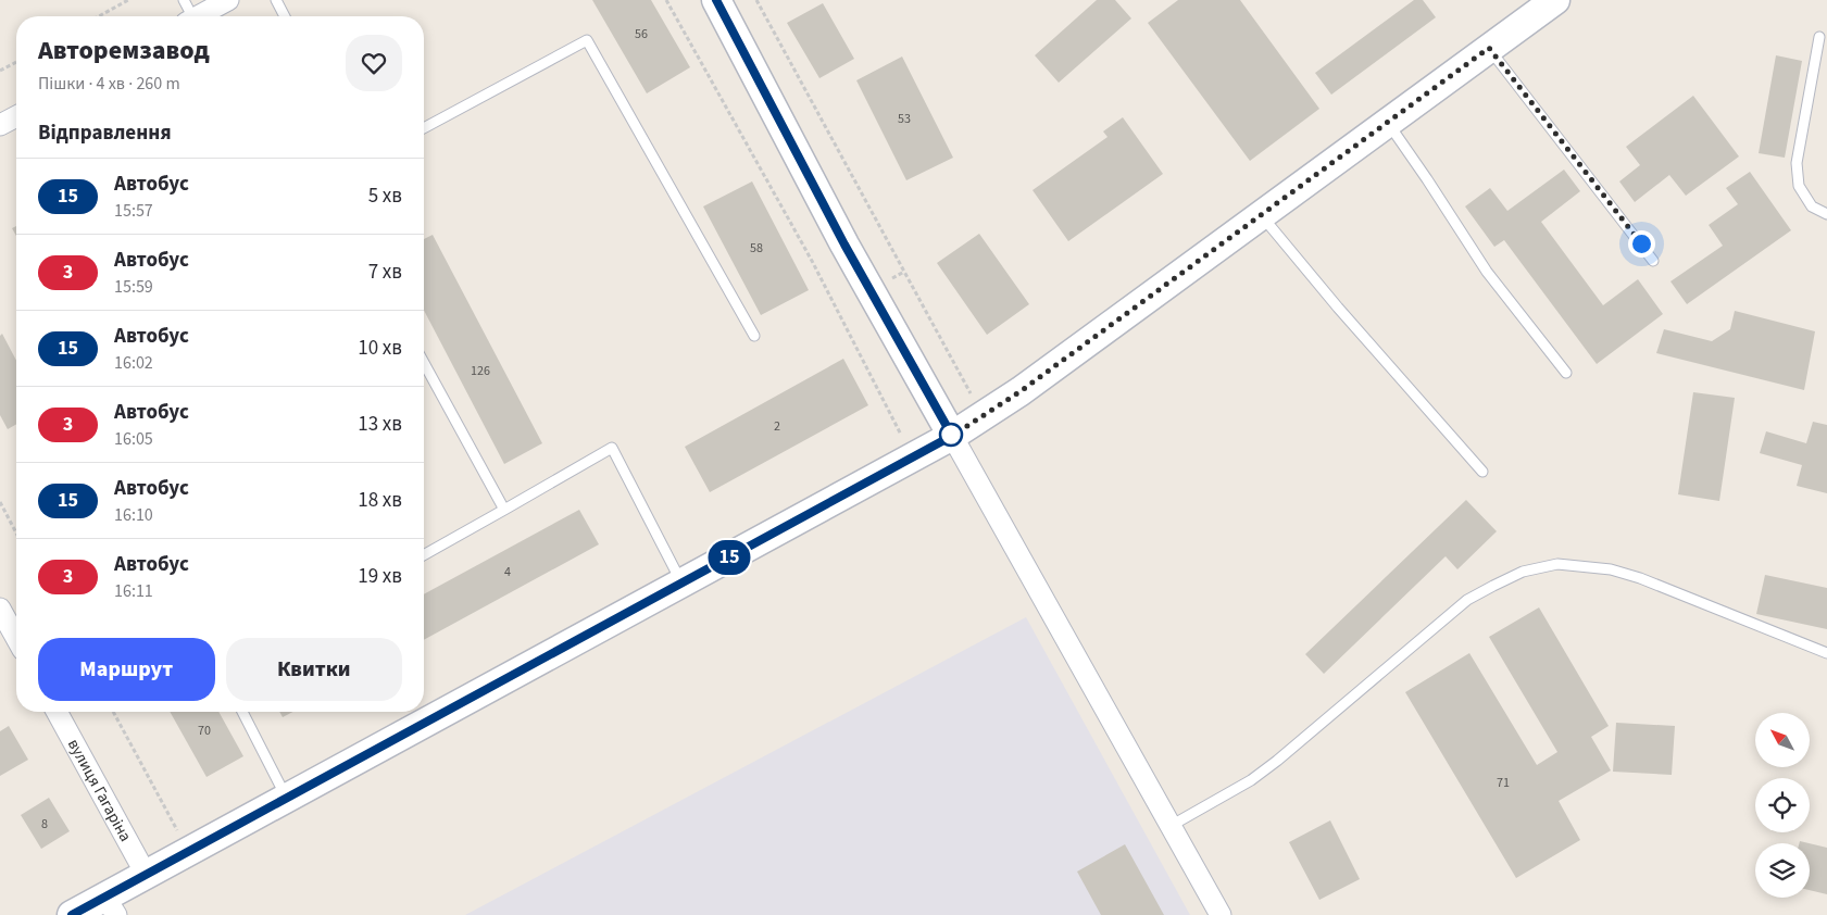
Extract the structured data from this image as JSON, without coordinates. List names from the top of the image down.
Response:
{
  "streets": {
    "street": ["вулиця Гагаріна"]
  },
  "lines": ["bus line 15"],
  "house_numbers": [
    "56",
    "53",
    "58",
    "126",
    "2",
    "4",
    "70",
    "71",
    "8"
  ],
  "north": "top left",
  "page": {
    "on_map": "15",
    "heading": [
      ["Авторемзавод", "Пішки · 4 хв · 260 m"],
      "Відправлення"
    ],
    "list": [
      {
        "mark": "15",
        "name": "Автобус",
        "note": "15:57",
        "value": "5 хв"
      },
      {
        "mark": "3",
        "name": "Автобус",
        "note": "15:59",
        "value": "7 хв"
      },
      {
        "mark": "15",
        "name": "Автобус",
        "note": "16:02",
        "value": "10 хв"
      },
      {
        "mark": "3",
        "name": "Автобус",
        "note": "16:05",
        "value": "13 хв"
      },
      {
        "mark": "15",
        "name": "Автобус",
        "note": "16:10",
        "value": "18 хв"
      },
      {
        "mark": "3",
        "name": "Автобус",
        "note": "16:11",
        "value": "19 хв"
      }
    ],
    "buttons": ["Маршрут", "Квитки"]
  }
}
